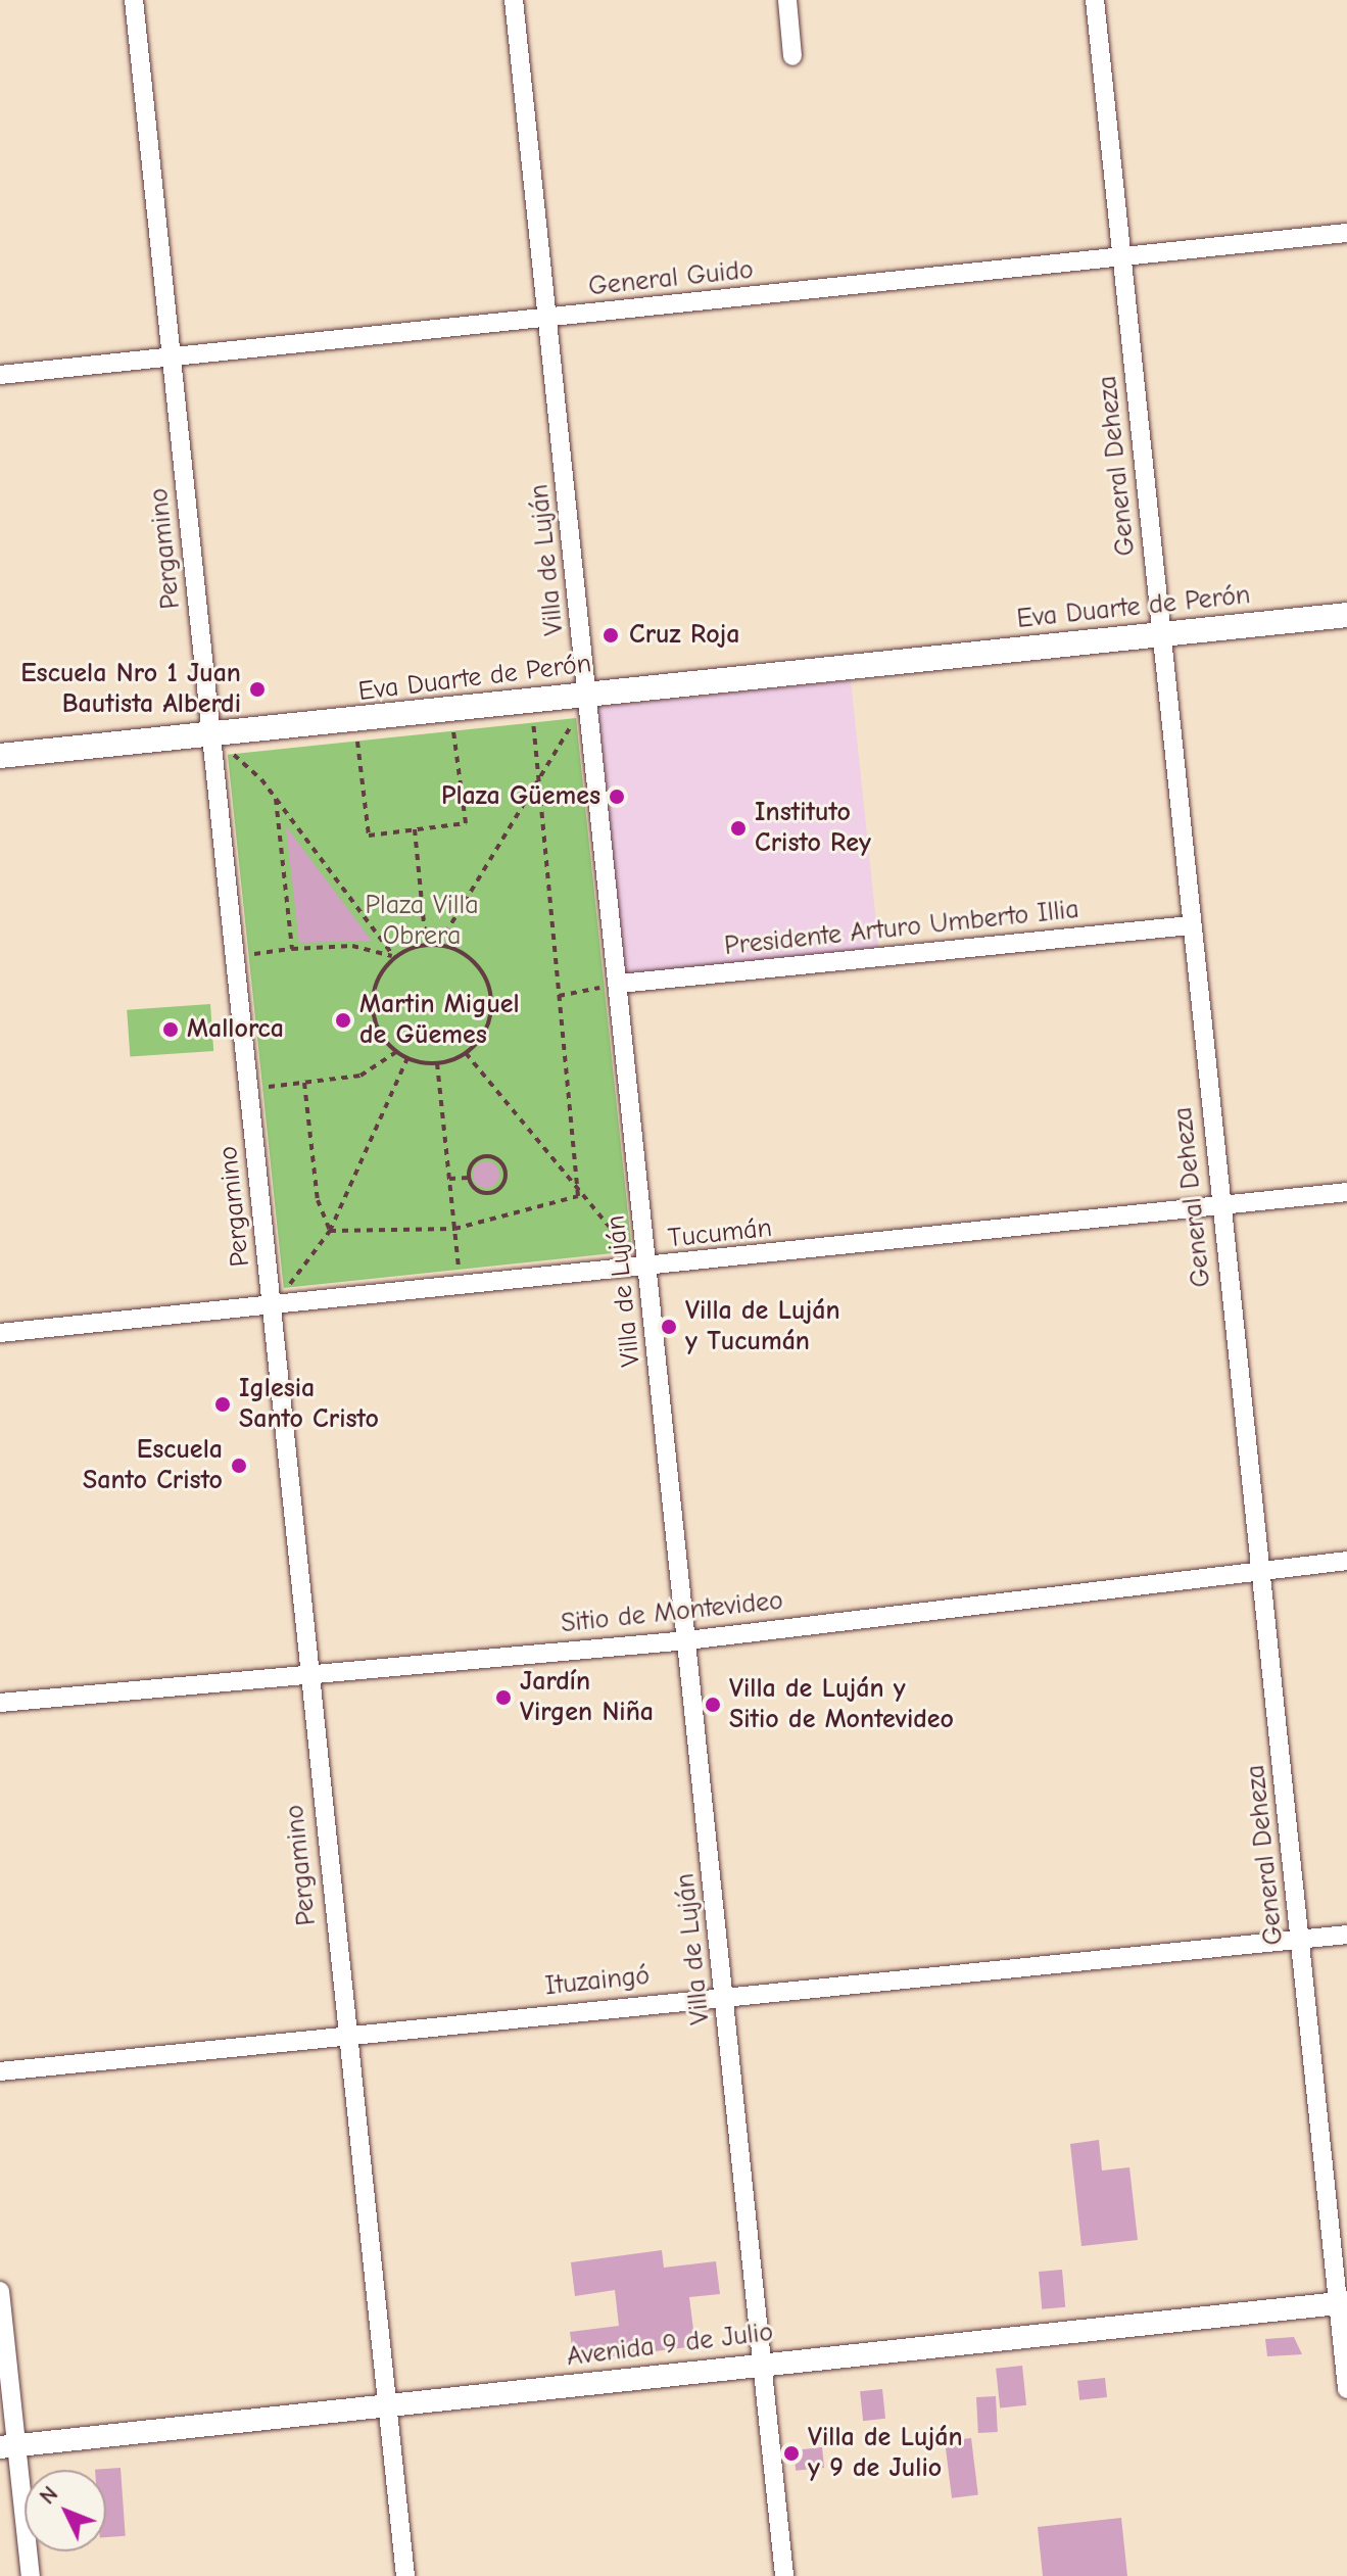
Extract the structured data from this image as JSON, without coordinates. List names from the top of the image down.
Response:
{
  "streets": {
    "main road": ["Eva Duarte de Perón"],
    "street": [
      "General Guido",
      "General Deheza",
      "Pergamino",
      "Villa de Luján",
      "Presidente Arturo Umberto Illia",
      "Tucumán",
      "Sitio de Montevideo",
      "Ituzaingó",
      "Avenida 9 de Julio"
    ]
  },
  "crossings": [
    ["General Guido", "General Deheza"],
    ["General Guido", "Pergamino"],
    ["General Guido", "Villa de Luján"],
    ["General Deheza", "Eva Duarte de Perón"],
    ["General Deheza", "Presidente Arturo Umberto Illia"],
    ["General Deheza", "Tucumán"],
    ["General Deheza", "Sitio de Montevideo"],
    ["General Deheza", "Ituzaingó"],
    ["General Deheza", "Avenida 9 de Julio"],
    ["Pergamino", "Eva Duarte de Perón"],
    ["Pergamino", "Tucumán"],
    ["Pergamino", "Sitio de Montevideo"],
    ["Pergamino", "Ituzaingó"],
    ["Pergamino", "Avenida 9 de Julio"],
    ["Villa de Luján", "Eva Duarte de Perón"],
    ["Villa de Luján", "Presidente Arturo Umberto Illia"],
    ["Villa de Luján", "Tucumán"],
    ["Villa de Luján", "Sitio de Montevideo"],
    ["Villa de Luján", "Ituzaingó"],
    ["Villa de Luján", "Avenida 9 de Julio"]
  ],
  "parks": ["Plaza Villa Obrera"],
  "places": [
    "Cruz Roja",
    "Escuela Nro 1 Juan Bautista Alberdi",
    "Plaza Güemes",
    "Instituto Cristo Rey",
    "Martin Miguel de Güemes",
    "Mallorca",
    "Villa de Luján y Tucumán",
    "Iglesia Santo Cristo",
    "Escuela Santo Cristo",
    "Jardín Virgen Niña",
    "Villa de Luján y Sitio de Montevideo",
    "Villa de Luján y 9 de Julio"
  ],
  "north": "top left"
}
